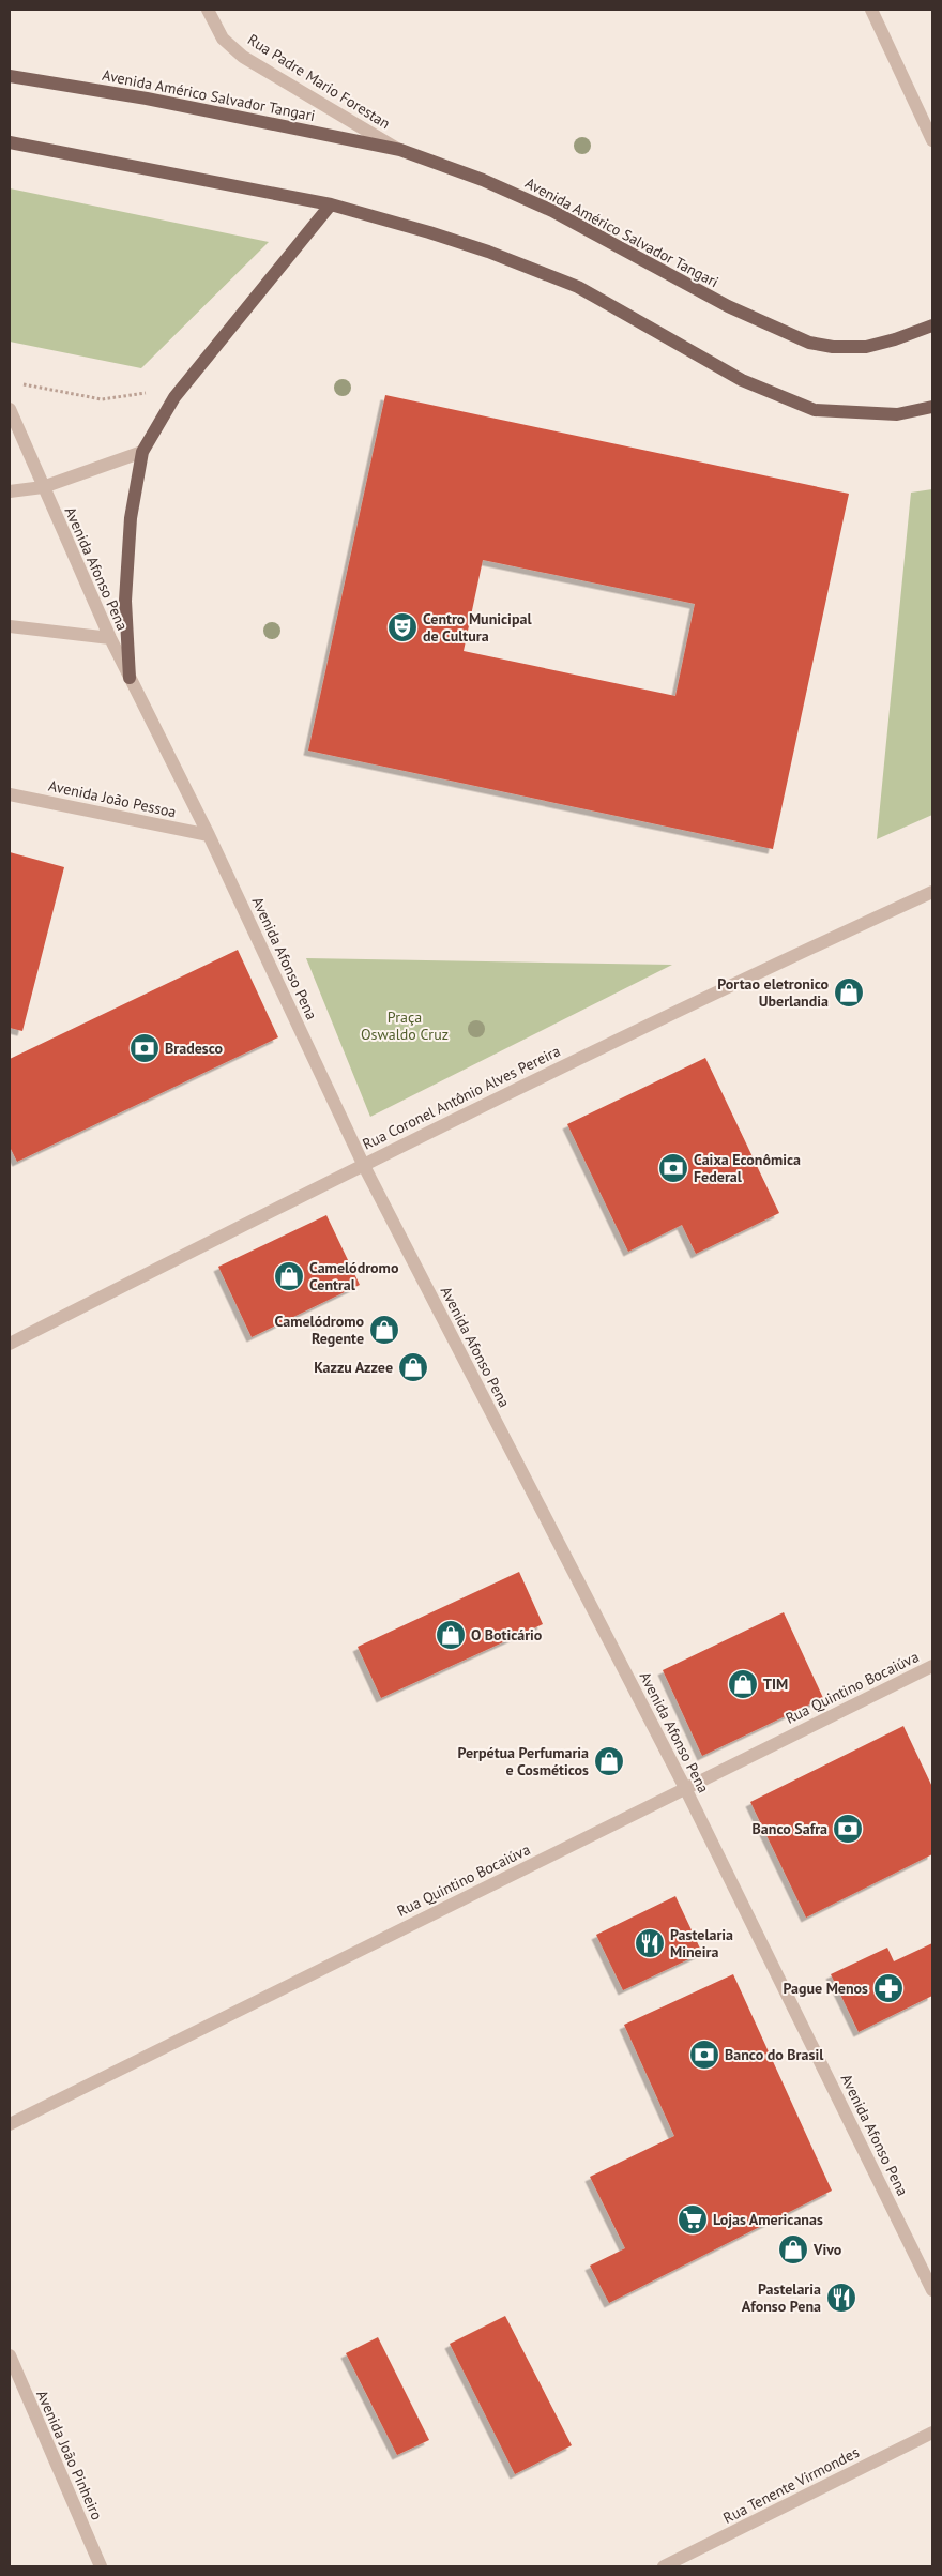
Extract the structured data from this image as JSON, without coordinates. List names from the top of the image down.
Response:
{
  "streets": {
    "main road": ["Avenida Américo Salvador Tangari"],
    "street": [
      "Rua Padre Mario Forestan",
      "Avenida Afonso Pena",
      "Avenida João Pessoa",
      "Rua Coronel Antônio Alves Pereira",
      "Rua Quintino Bocaiúva",
      "Avenida João Pinheiro",
      "Rua Tenente Virmondes"
    ]
  },
  "crossings": [
    ["Rua Padre Mario Forestan", "Avenida Américo Salvador Tangari"],
    ["Avenida Afonso Pena", "Avenida João Pessoa"],
    ["Avenida Afonso Pena", "Rua Coronel Antônio Alves Pereira"],
    ["Avenida Afonso Pena", "Rua Quintino Bocaiúva"]
  ],
  "parks": ["Praça Oswaldo Cruz"],
  "places": {
    "theatre": ["Centro Municipal de Cultura"],
    "shop": [
      "Portao eletronico Uberlandia",
      "Camelódromo Central",
      "Camelódromo Regente",
      "Kazzu Azzee",
      "O Boticário",
      "TIM",
      "Perpétua Perfumaria e Cosméticos",
      "Vivo"
    ],
    "bank": [
      "Bradesco",
      "Caixa Econômica Federal",
      "Banco Safra",
      "Banco do Brasil"
    ],
    "restaurant": ["Pastelaria Mineira", "Pastelaria Afonso Pena"],
    "pharmacy": ["Pague Menos"],
    "supermarket": ["Lojas Americanas"]
  }
}
